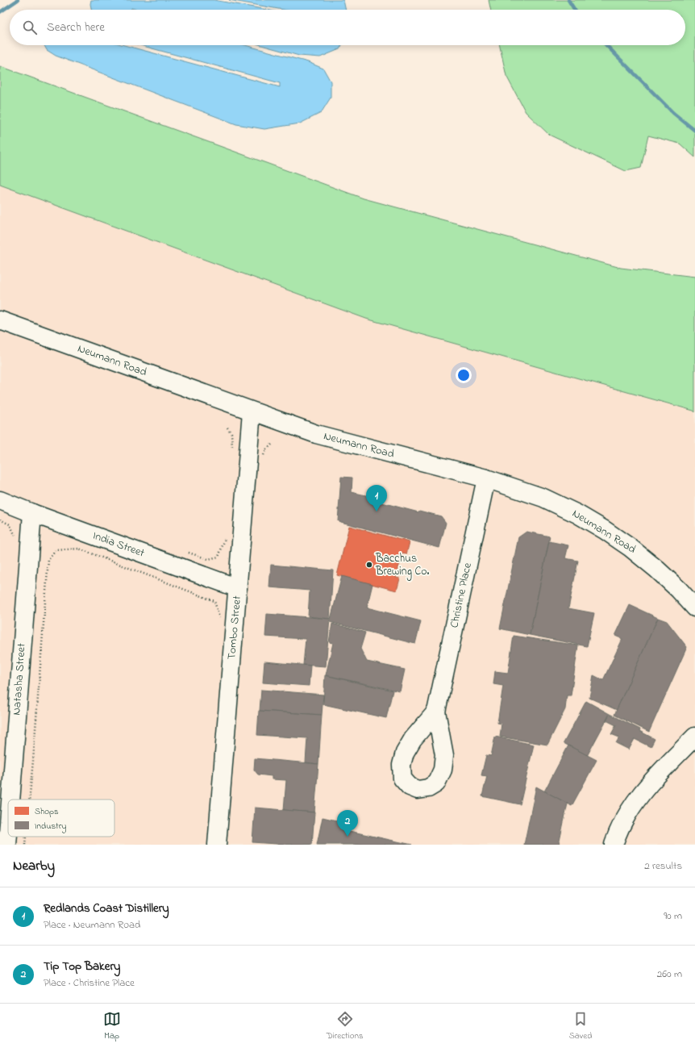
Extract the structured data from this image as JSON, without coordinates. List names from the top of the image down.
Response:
{
  "streets": {
    "street": [
      "Neumann Road",
      "India Street",
      "Christine Place",
      "Tombo Street",
      "Natasha Street"
    ]
  },
  "crossings": [
    ["Neumann Road", "Christine Place"],
    ["Neumann Road", "Tombo Street"],
    ["India Street", "Tombo Street"],
    ["India Street", "Natasha Street"]
  ],
  "places": ["Bacchus Brewing Co."],
  "legend": ["Shops", "Industry"],
  "page": {
    "search": "Search here",
    "pins": ["1", "2"],
    "heading": ["Nearby", "2 results"],
    "list": [
      {
        "mark": "1",
        "name": "Redlands Coast Distillery",
        "note": "Place · Neumann Road",
        "value": "90 m"
      },
      {
        "mark": "2",
        "name": "Tip Top Bakery",
        "note": "Place · Christine Place",
        "value": "260 m"
      }
    ],
    "nav": ["Map", "Directions", "Saved"]
  }
}
